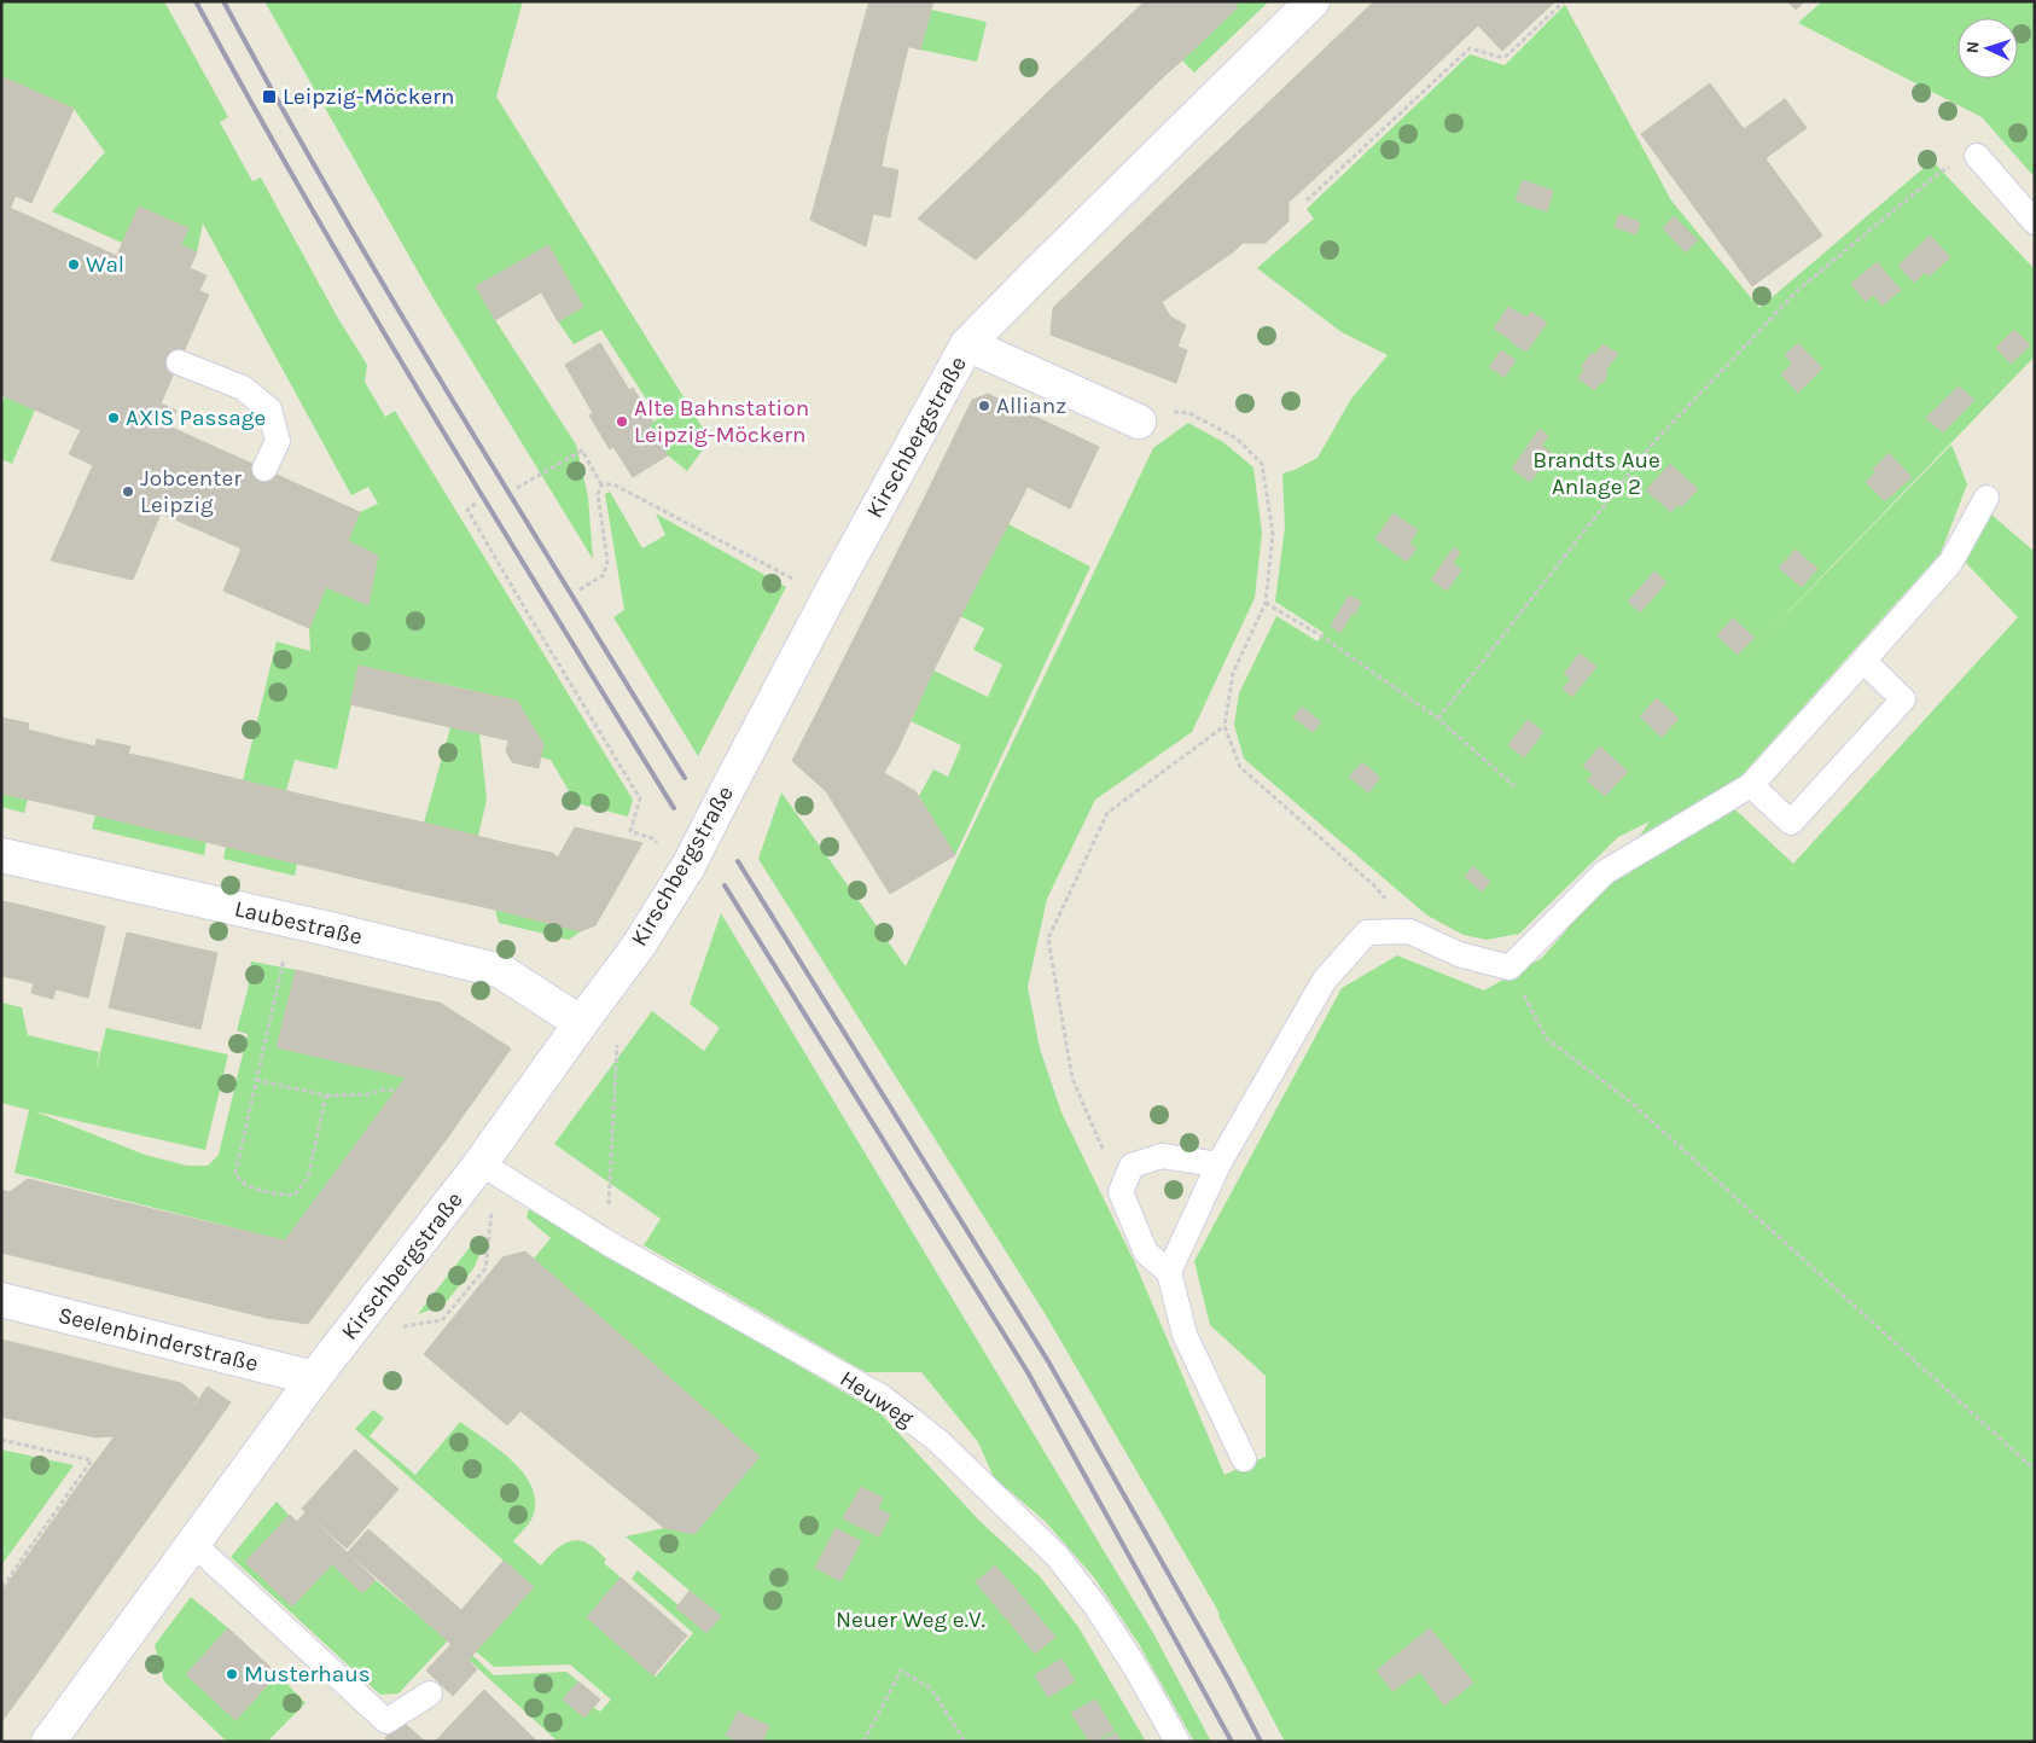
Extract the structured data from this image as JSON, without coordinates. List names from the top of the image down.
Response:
{
  "streets": {
    "street": ["Kirschbergstraße", "Laubestraße", "Seelenbinderstraße"],
    "lane": ["Heuweg"]
  },
  "crossings": [
    ["Kirschbergstraße", "Laubestraße"],
    ["Kirschbergstraße", "Seelenbinderstraße"],
    ["Kirschbergstraße", "Heuweg"]
  ],
  "parks": ["Brandts Aue Anlage 2", "Neuer Weg e.V."],
  "places": {
    "transit": ["Leipzig-Möckern"],
    "other": [
      "Wal",
      "Allianz",
      "AXIS Passage",
      "Alte Bahnstation Leipzig-Möckern",
      "Jobcenter Leipzig",
      "Musterhaus"
    ]
  },
  "north": "left"
}
